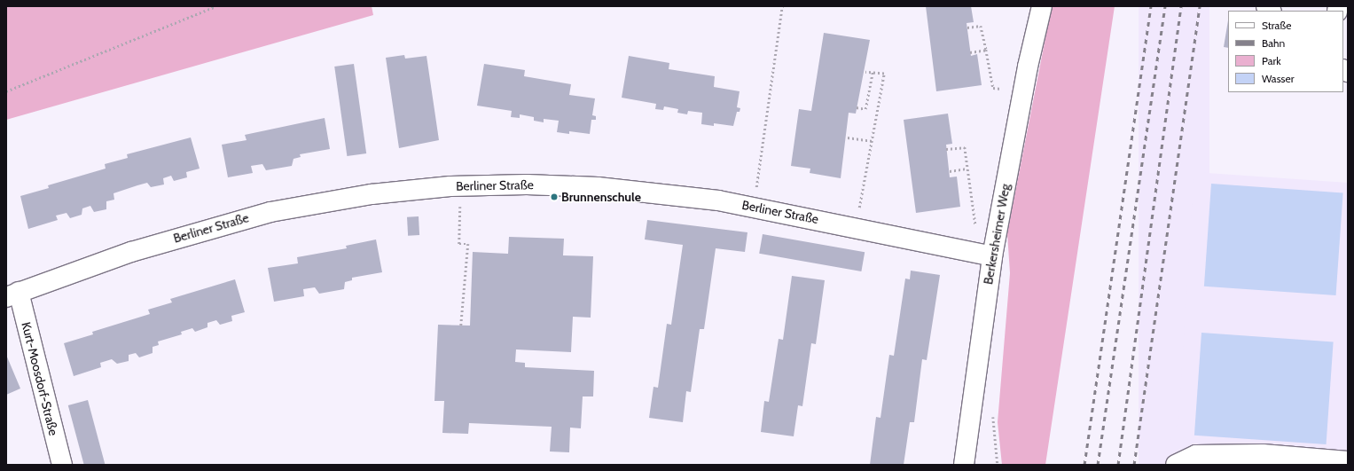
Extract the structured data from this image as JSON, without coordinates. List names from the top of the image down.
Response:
{
  "streets": {
    "street": ["Berliner Straße", "Berkersheimer Weg", "Kurt-Moosdorf-Straße"]
  },
  "crossings": [
    ["Berliner Straße", "Berkersheimer Weg"],
    ["Berliner Straße", "Kurt-Moosdorf-Straße"]
  ],
  "places": ["Brunnenschule"],
  "legend": [
    "Straße",
    "Bahn",
    "Park",
    "Wasser"
  ]
}
